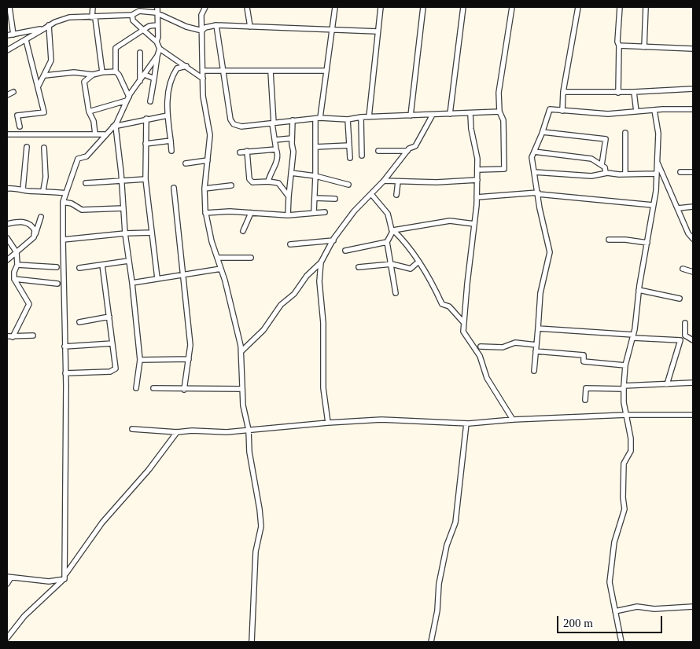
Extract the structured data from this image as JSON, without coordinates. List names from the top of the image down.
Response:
{
  "scale_bar": "200 m"
}
